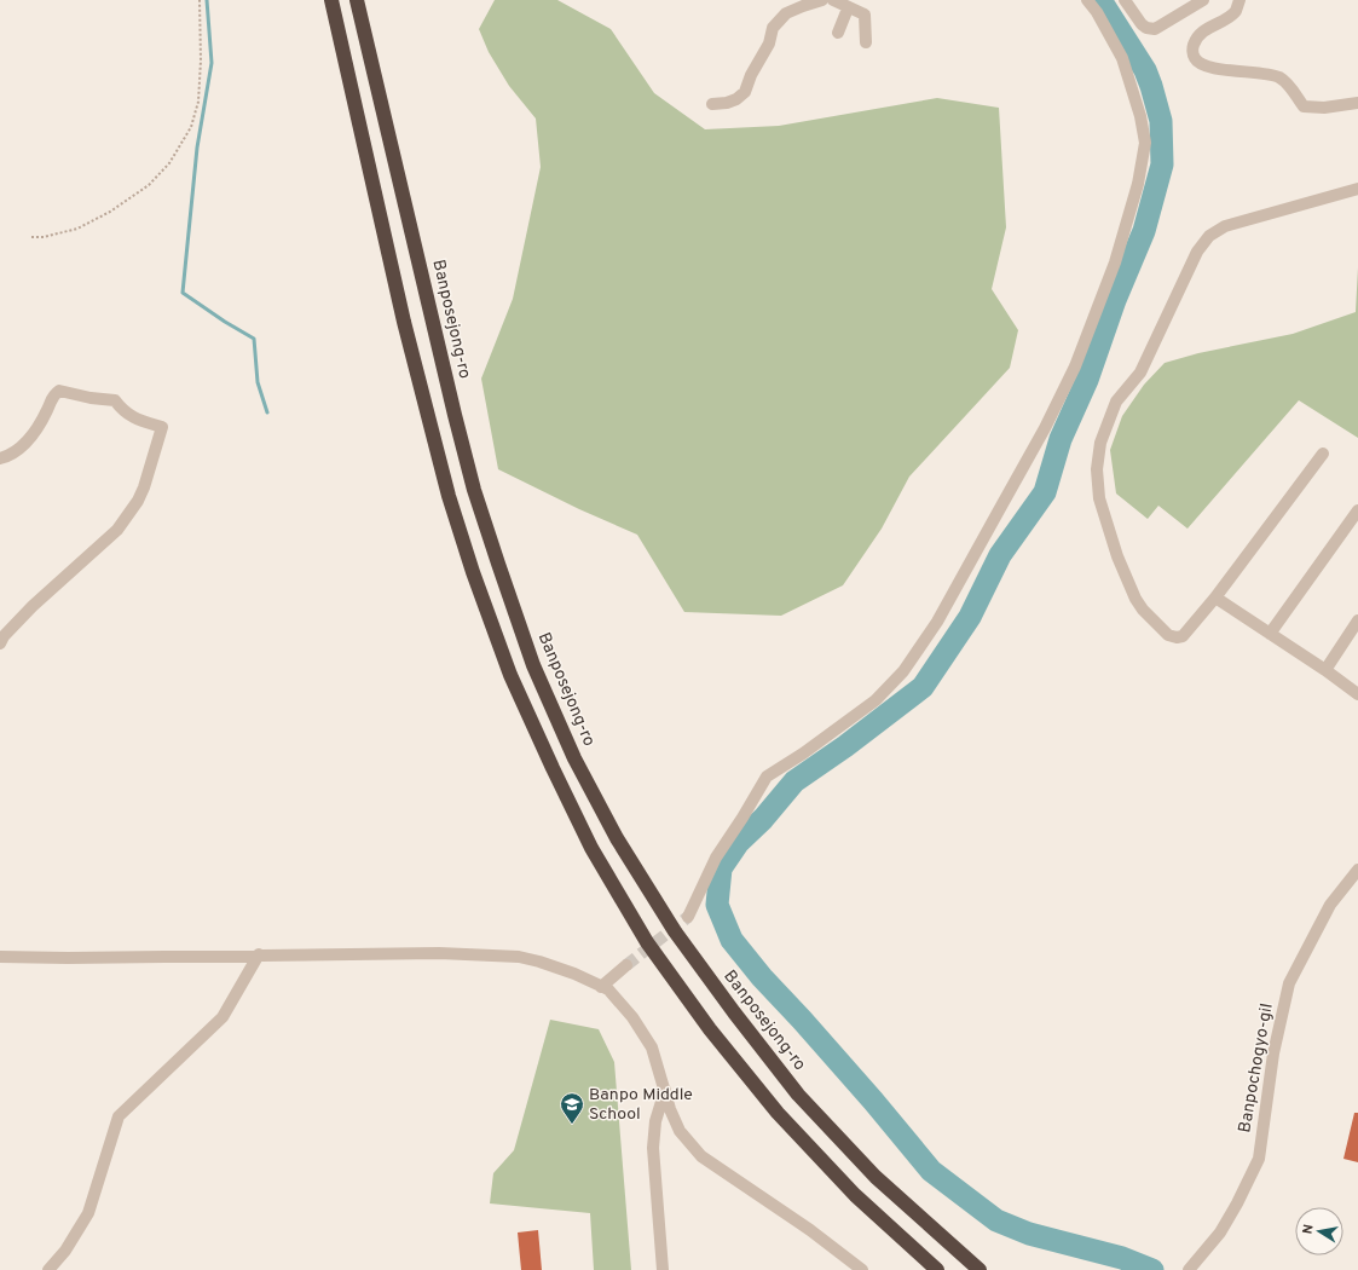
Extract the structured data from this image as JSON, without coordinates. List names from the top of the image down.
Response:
{
  "streets": {
    "highway": ["Banposejong-ro"],
    "street": ["Banpochogyo-gil"]
  },
  "places": {
    "school or university": ["Banpo Middle School"]
  },
  "north": "left"
}
